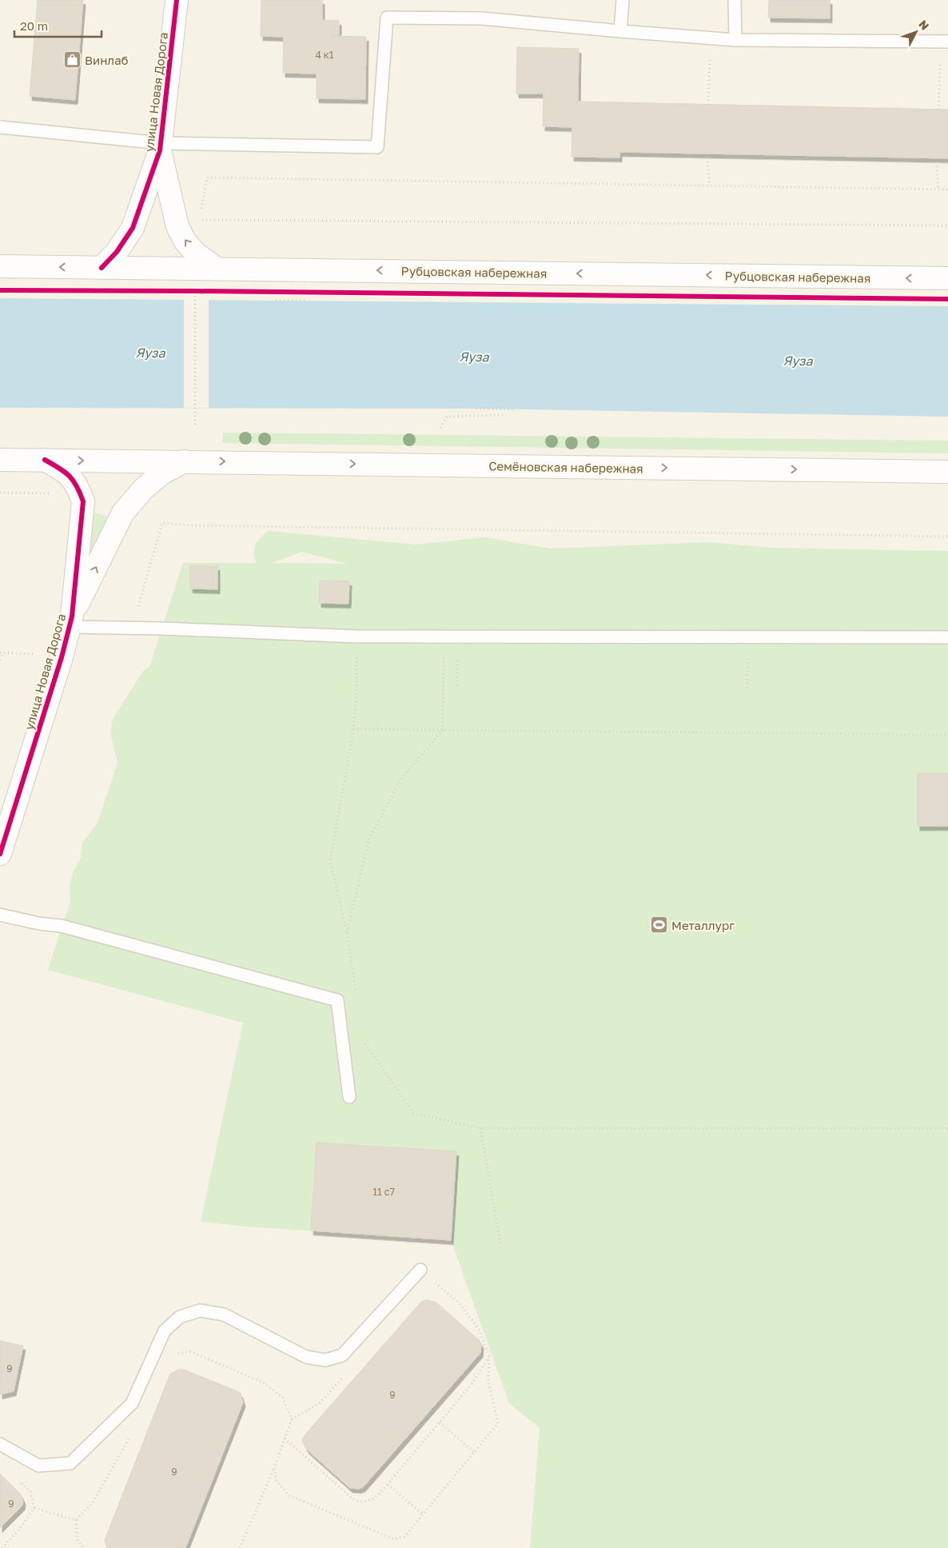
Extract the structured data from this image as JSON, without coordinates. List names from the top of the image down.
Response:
{
  "streets": {
    "main road": ["улица Новая Дорога", "Рубцовская набережная", "Семёновская набережная"]
  },
  "crossings": [
    ["улица Новая Дорога", "Рубцовская набережная"],
    ["улица Новая Дорога", "Семёновская набережная"]
  ],
  "one_way": ["Рубцовская набережная", "Семёновская набережная"],
  "water": ["Яуза"],
  "places": {
    "shop": ["Винлаб"],
    "sports": ["Металлург"]
  },
  "house_numbers": [
    "4 к1",
    "11 с7",
    "9",
    "9",
    "9",
    "9"
  ],
  "scale_bar": "20 m",
  "north": "top right"
}
